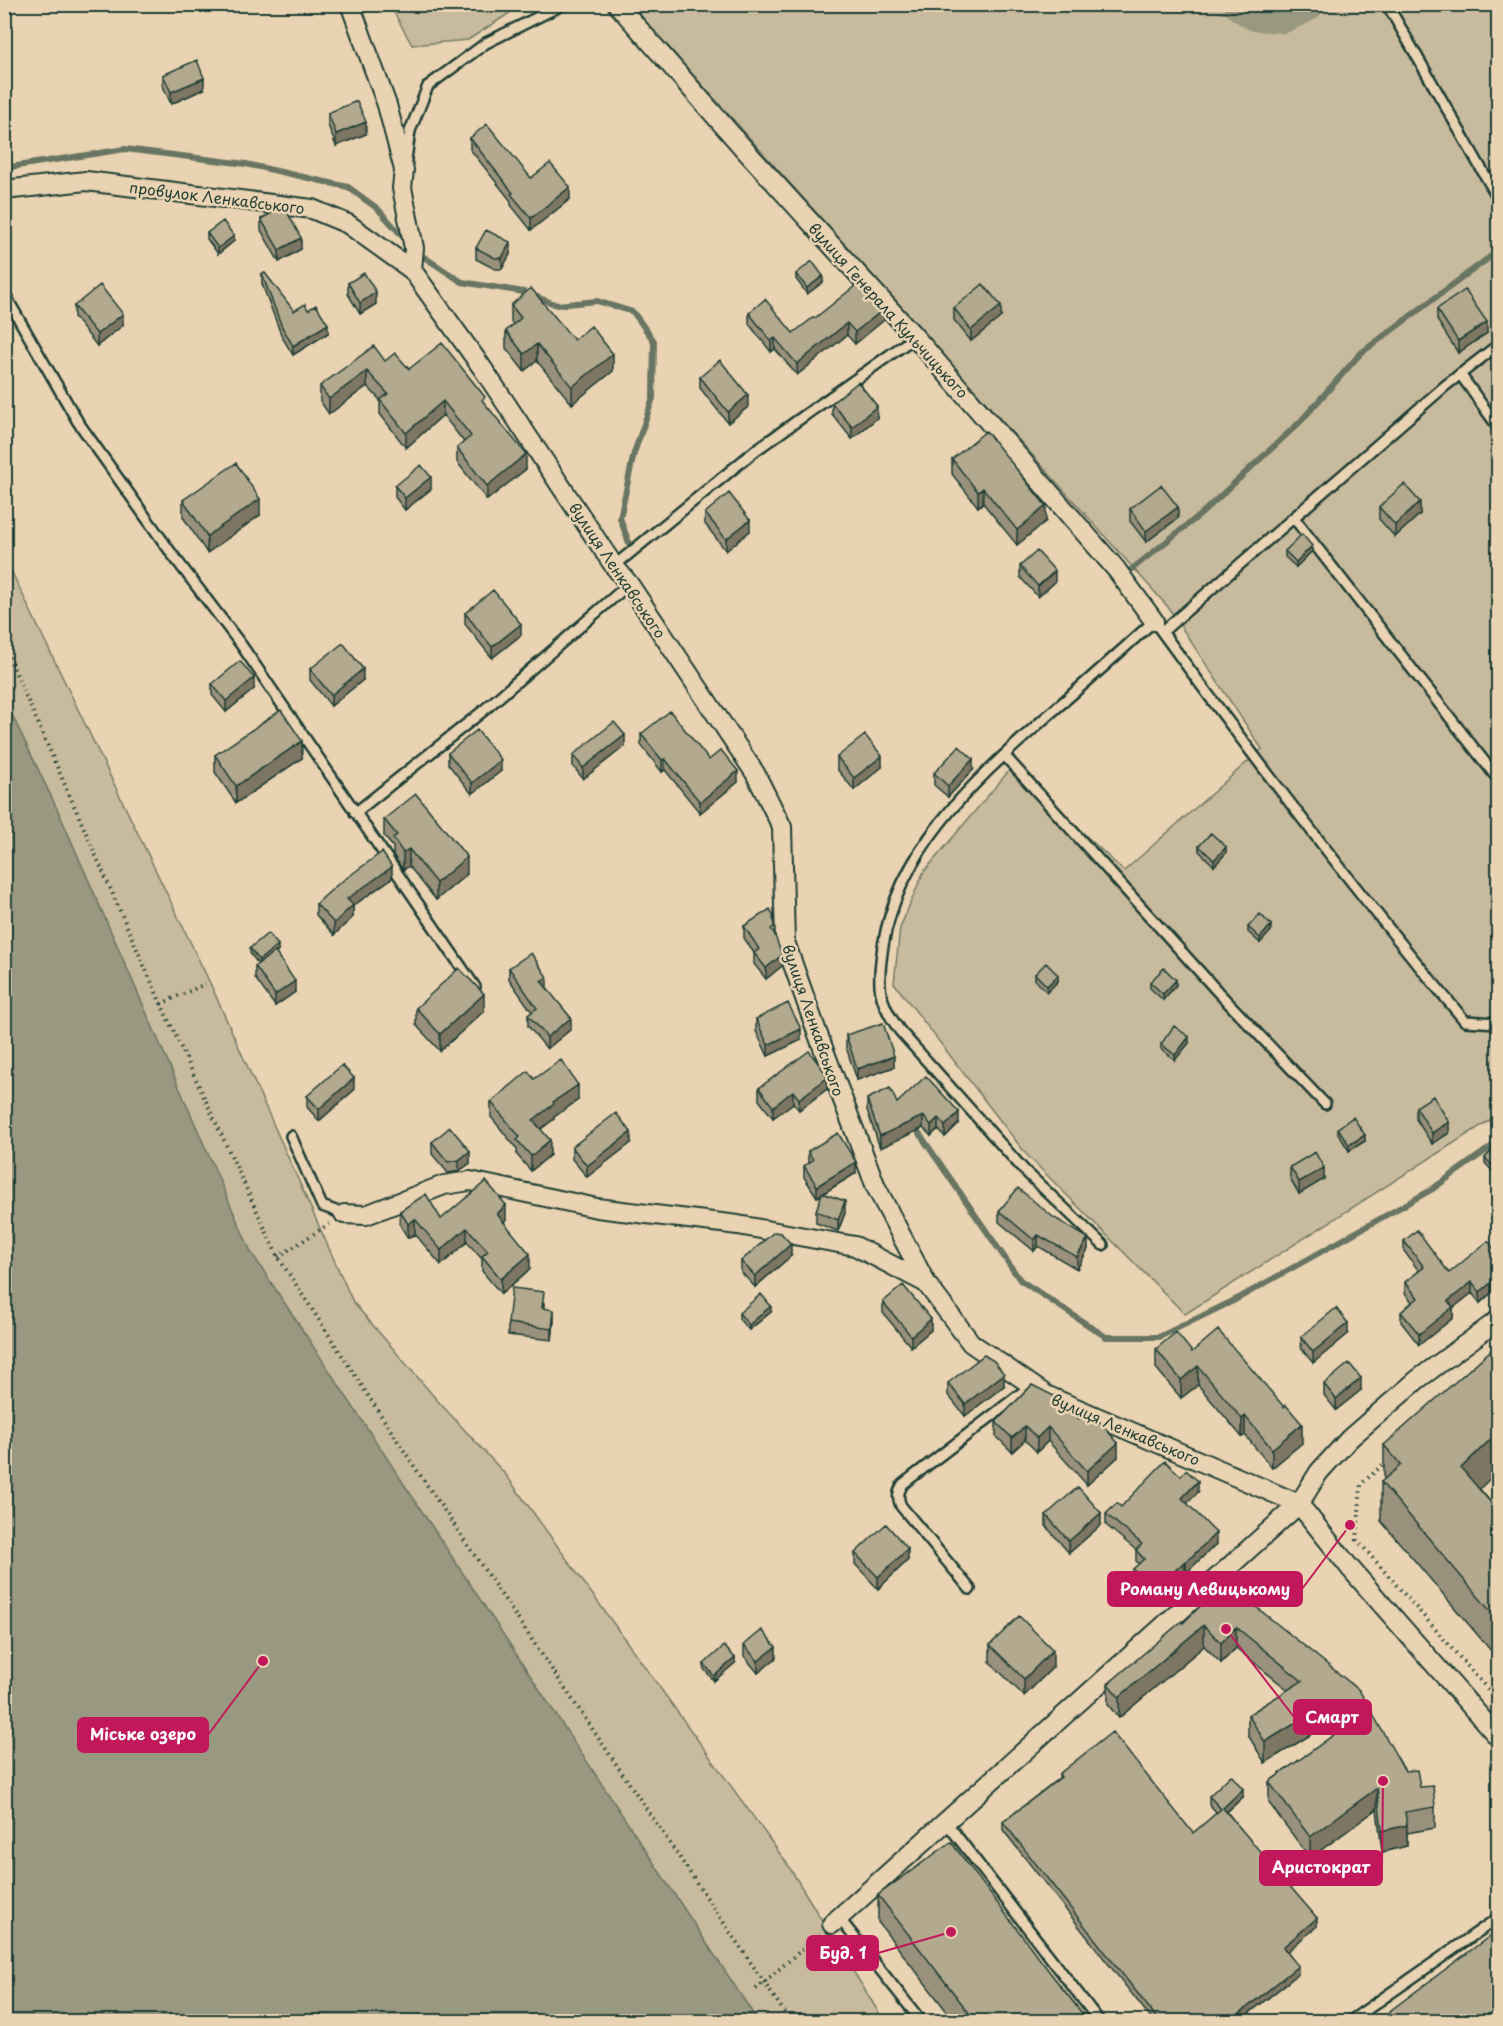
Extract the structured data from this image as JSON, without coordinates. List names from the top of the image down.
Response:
{
  "streets": {
    "street": ["провулок Ленкавського", "вулиця Генерала Кульчицького", "вулиця Ленкавського"]
  },
  "crossings": [
    ["провулок Ленкавського", "вулиця Ленкавського"]
  ],
  "places": [
    "Роману Левицькому",
    "Смарт",
    "Міське озеро",
    "Аристократ",
    "Буд. 1"
  ]
}
